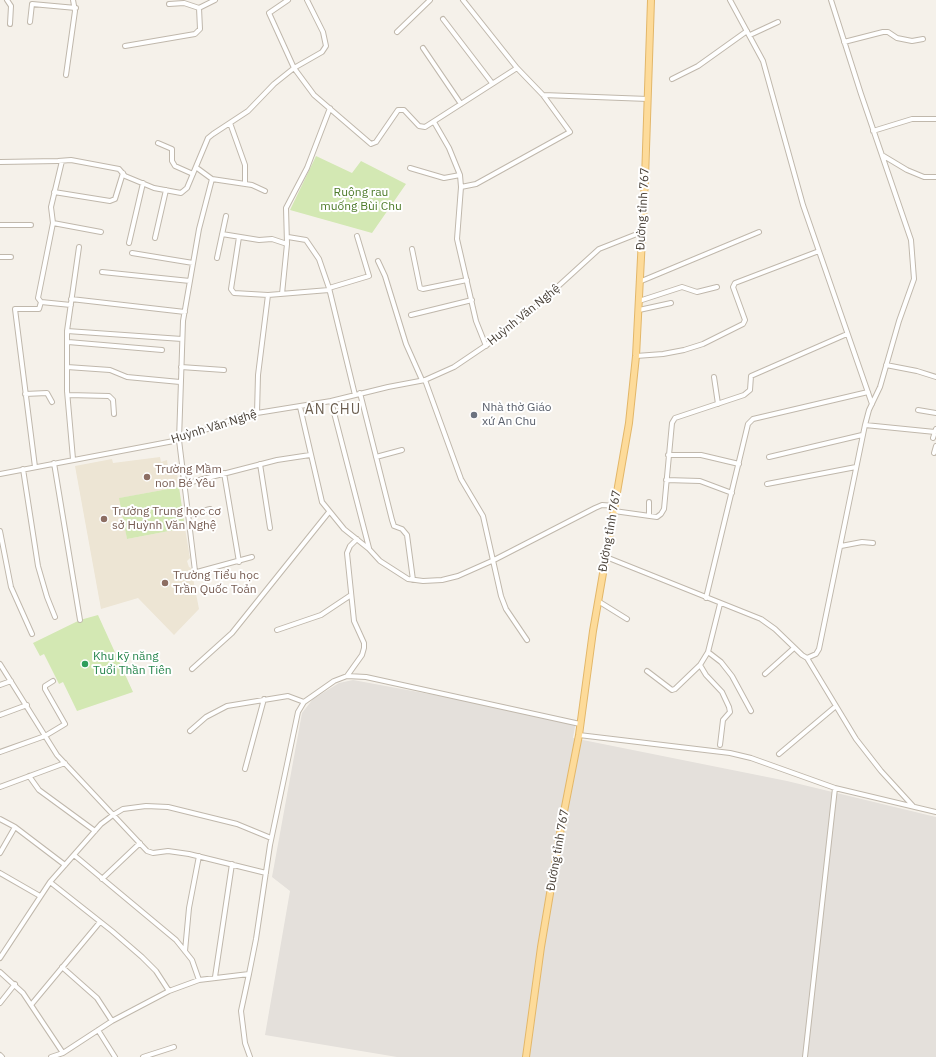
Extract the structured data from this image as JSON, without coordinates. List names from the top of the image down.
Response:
{
  "streets": {
    "main road": ["Đường tỉnh 767"],
    "street": ["Huỳnh Văn Nghệ"]
  },
  "crossings": [
    ["Đường tỉnh 767", "Huỳnh Văn Nghệ"]
  ],
  "districts": ["AN CHU"],
  "parks": ["Ruộng rau muống Bùi Chu"],
  "places": [
    "Nhà thờ Giáo xứ An Chu",
    "Trường Mầm non Bé Yêu",
    "Trường Trung học cơ sở Huỳnh Văn Nghệ",
    "Trường Tiểu học Trần Quốc Toản",
    "Khu kỹ năng Tuổi Thần Tiên"
  ]
}
